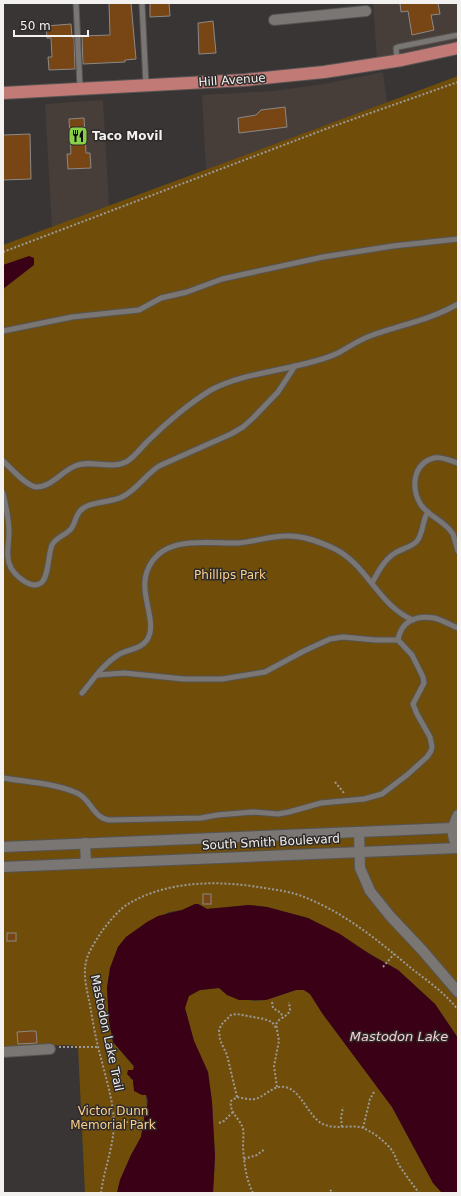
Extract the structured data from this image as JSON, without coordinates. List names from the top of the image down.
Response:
{
  "streets": {
    "main road": ["Hill Avenue"],
    "street": ["South Smith Boulevard"],
    "path": ["Mastodon Lake Trail"]
  },
  "water": ["Mastodon Lake"],
  "parks": ["Phillips Park", "Victor Dunn Memorial Park"],
  "places": {
    "restaurant": ["Taco Movil"]
  },
  "scale_bar": "50 m"
}
